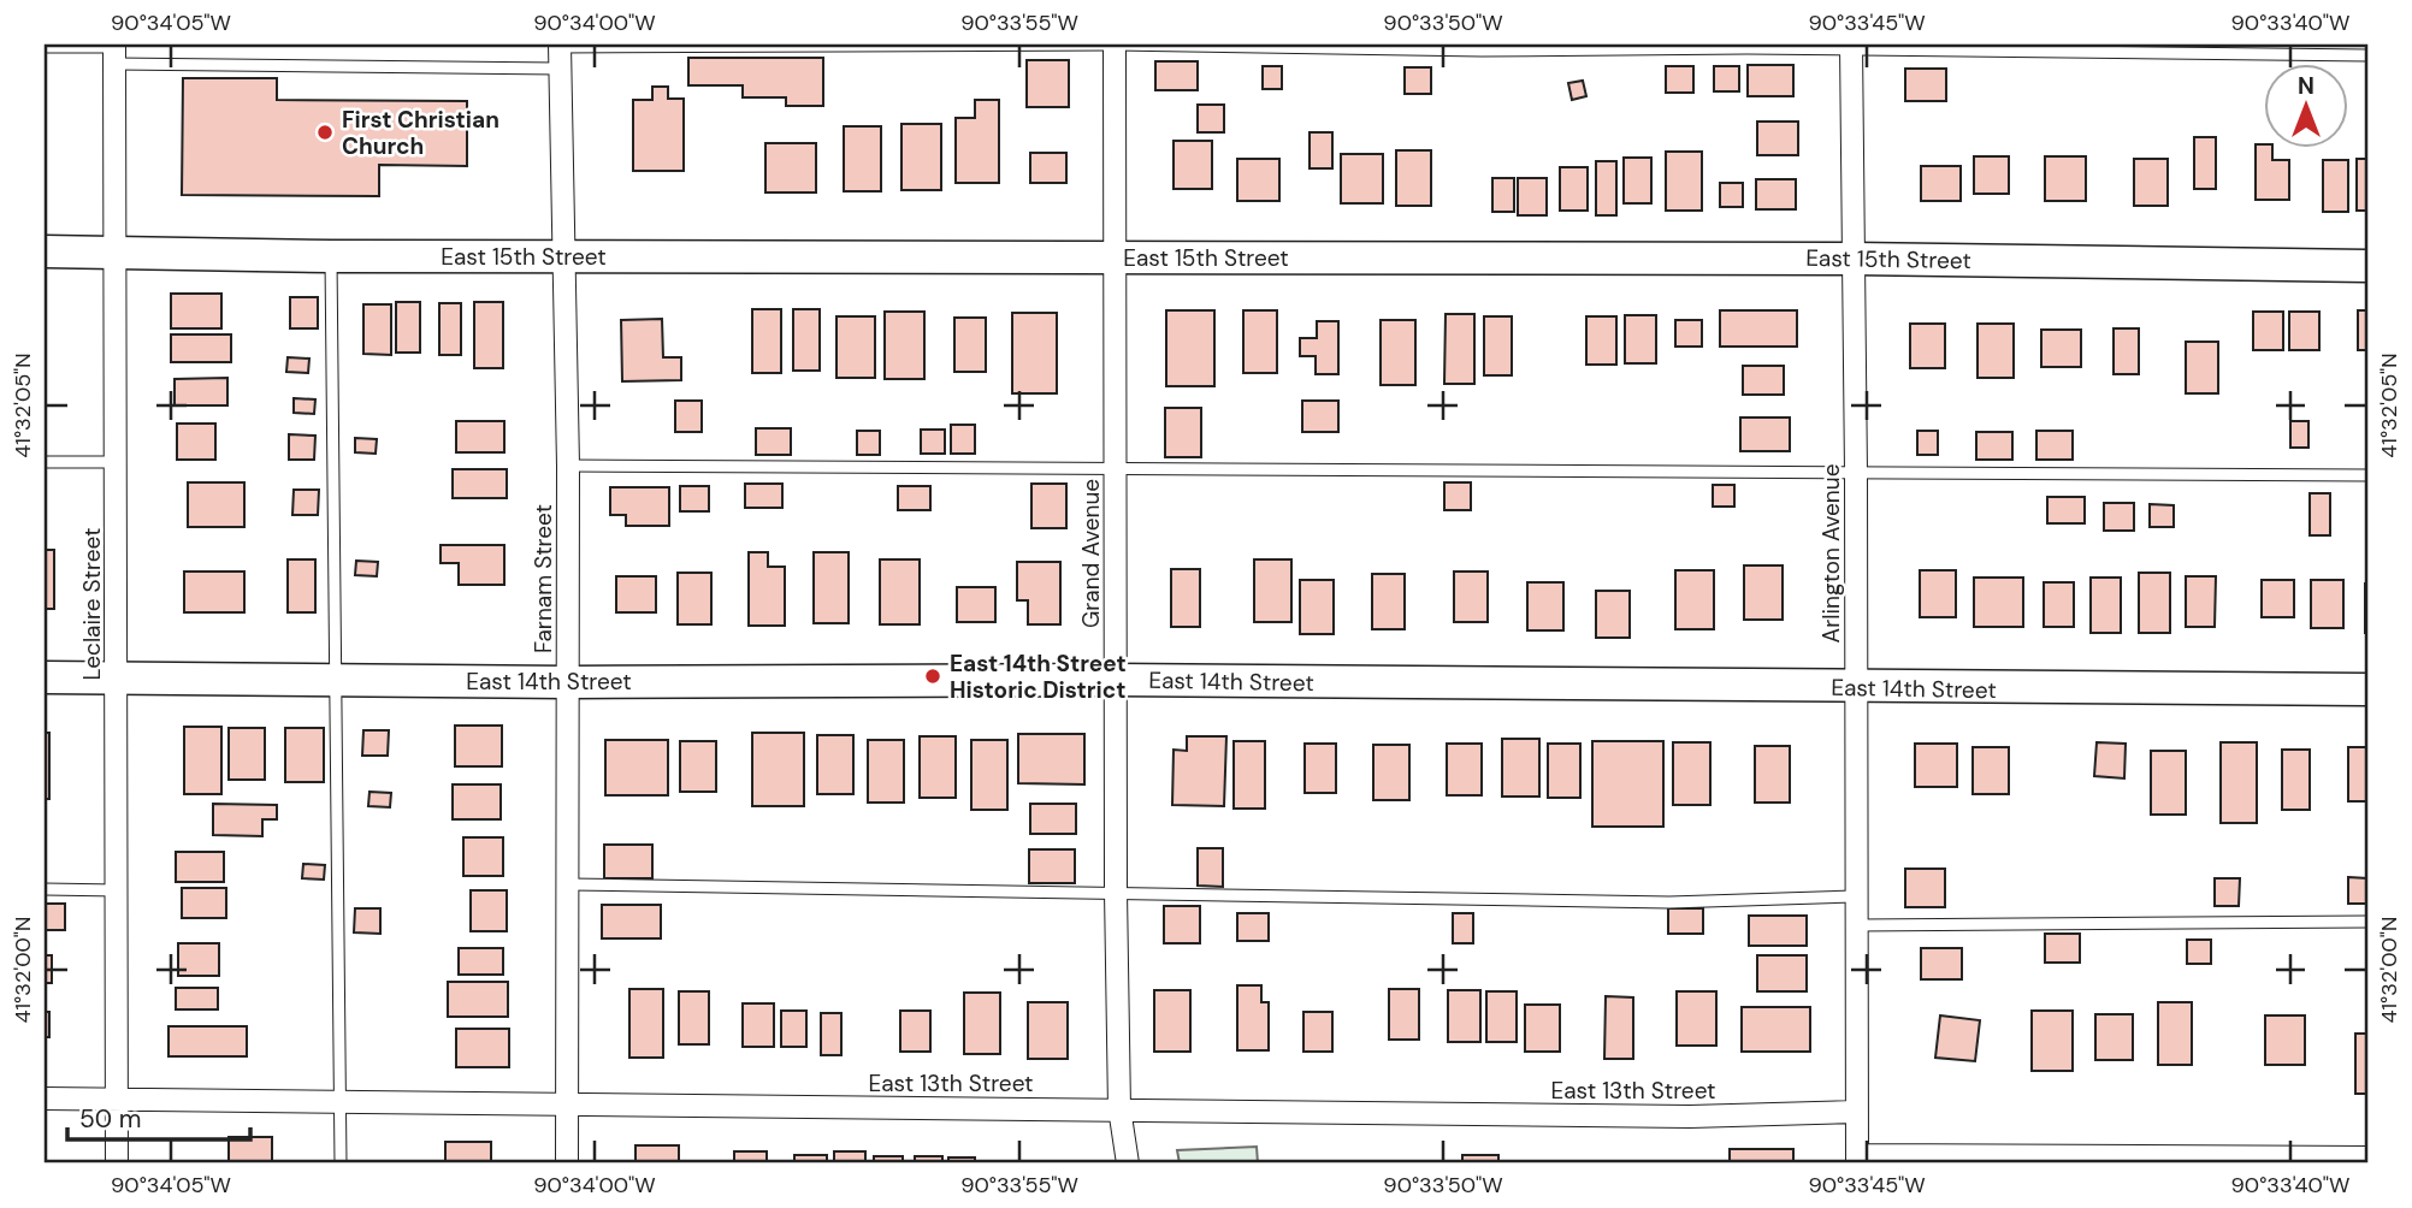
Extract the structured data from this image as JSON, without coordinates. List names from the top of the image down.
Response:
{
  "streets": {
    "street": [
      "East 15th Street",
      "Grand Avenue",
      "Arlington Avenue",
      "Farnam Street",
      "Leclaire Street",
      "East 14th Street",
      "East 13th Street"
    ]
  },
  "crossings": [
    ["East 15th Street", "Grand Avenue"],
    ["East 15th Street", "Arlington Avenue"],
    ["East 15th Street", "Farnam Street"],
    ["East 15th Street", "Leclaire Street"],
    ["Grand Avenue", "East 14th Street"],
    ["Grand Avenue", "East 13th Street"],
    ["Arlington Avenue", "East 14th Street"],
    ["Arlington Avenue", "East 13th Street"],
    ["Farnam Street", "East 14th Street"],
    ["Farnam Street", "East 13th Street"],
    ["Leclaire Street", "East 14th Street"],
    ["Leclaire Street", "East 13th Street"]
  ],
  "places": ["First Christian Church", "East 14th Street Historic District"],
  "scale_bar": "50 m",
  "north": "top",
  "coordinates": [
    "90°34'05\"W",
    "90°34'00\"W",
    "90°33'55\"W",
    "90°33'50\"W",
    "90°33'45\"W",
    "90°33'40\"W",
    "41°32'05\"N",
    "41°32'00\"N"
  ]
}
